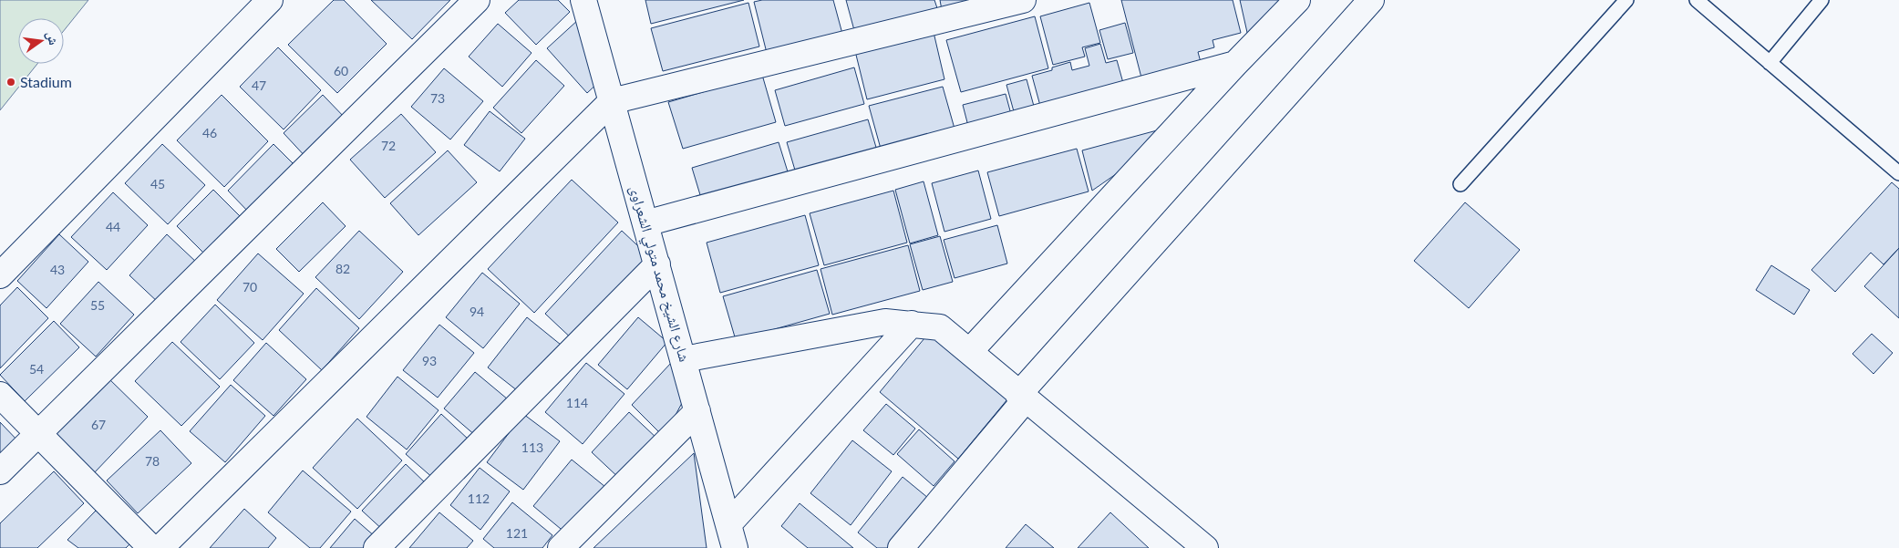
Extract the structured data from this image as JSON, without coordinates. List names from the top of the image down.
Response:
{
  "streets": {
    "street": ["شارع الشيخ محمد متولي الشعراوى"]
  },
  "places": ["Stadium"],
  "house_numbers": [
    "60",
    "47",
    "73",
    "46",
    "72",
    "45",
    "44",
    "82",
    "43",
    "70",
    "55",
    "94",
    "93",
    "54",
    "114",
    "67",
    "113",
    "78",
    "112",
    "121"
  ],
  "north": "right"
}
